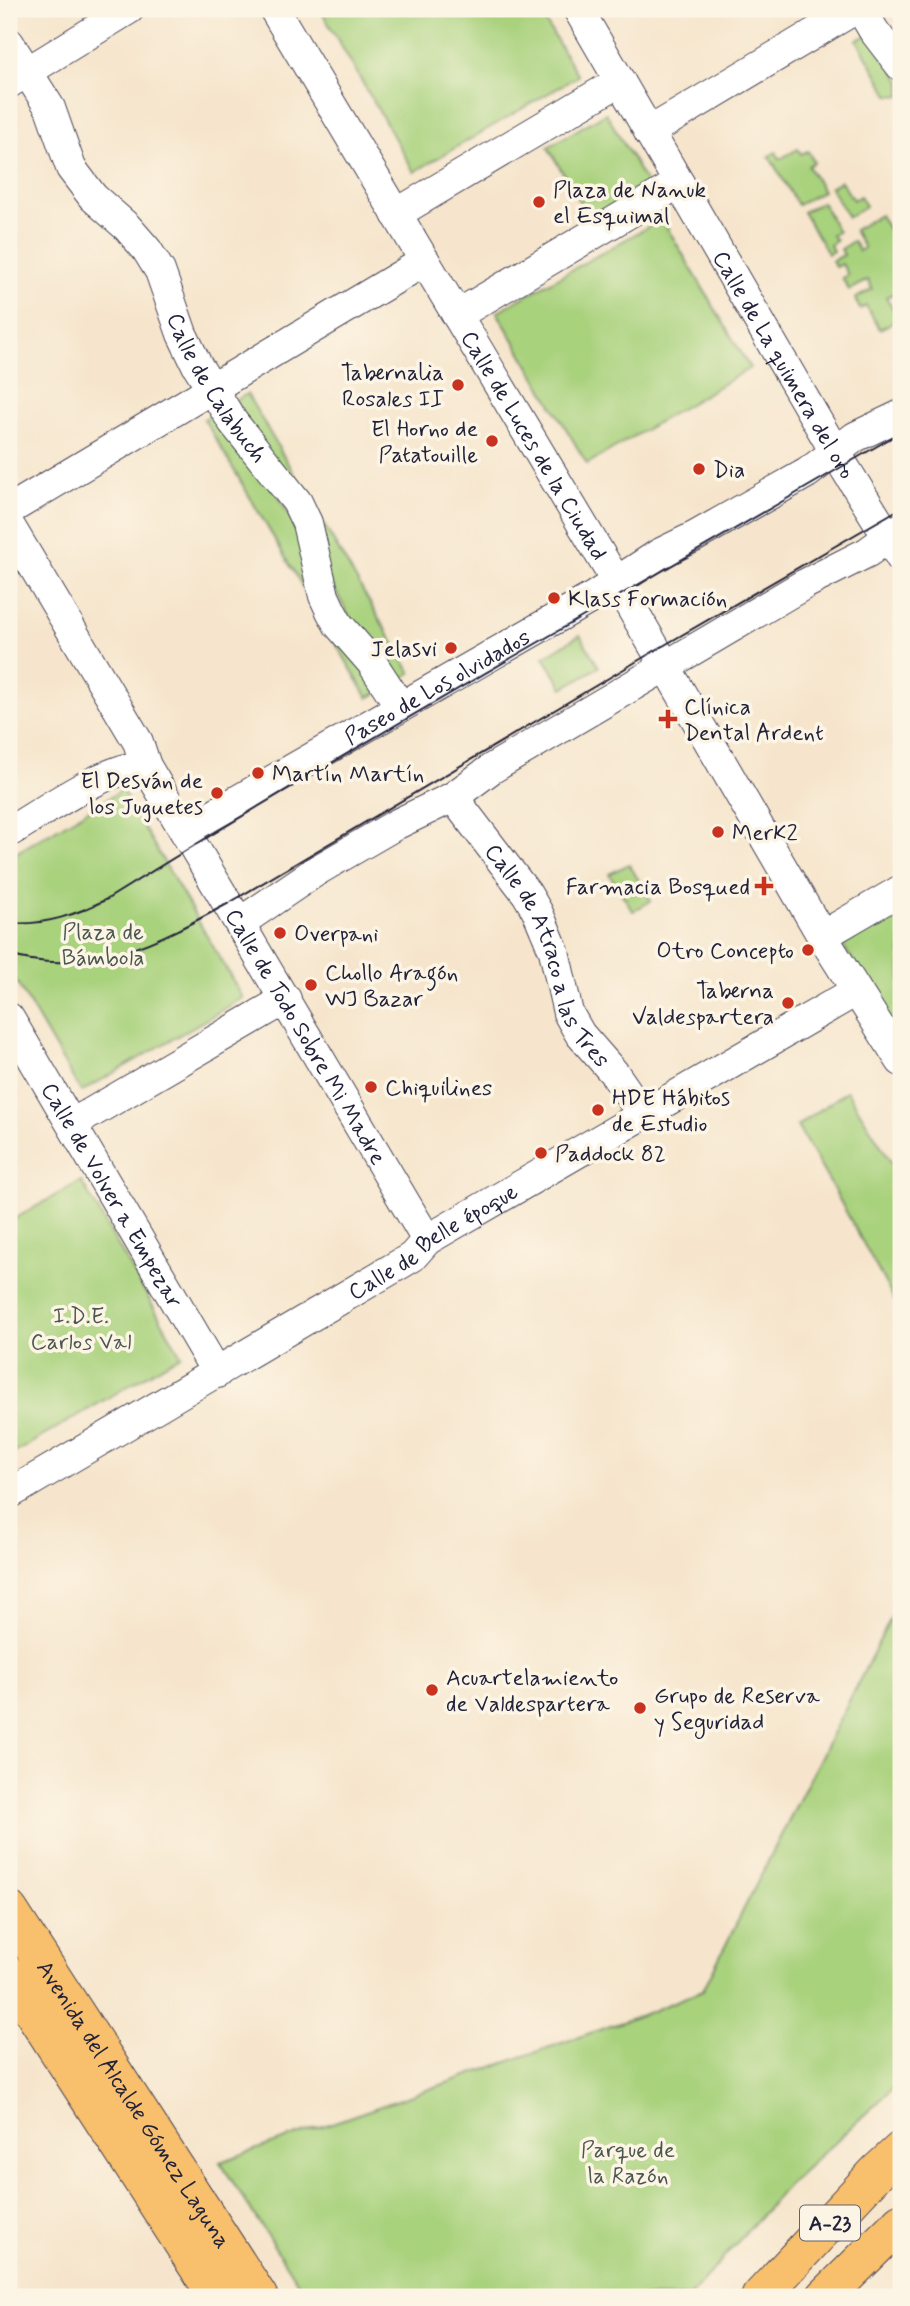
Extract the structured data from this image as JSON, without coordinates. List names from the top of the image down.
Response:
{
  "streets": {
    "main road": ["Avenida del Alcalde Gómez Laguna", "A-23"],
    "street": [
      "Calle de La quimera del oro",
      "Calle de Calabuch",
      "Calle de Luces de la Ciudad",
      "Paseo de Los olvidados",
      "Calle de Atraco a las Tres",
      "Calle de Todo Sobre Mi Madre",
      "Calle de Volver a Empezar",
      "Calle de Belle époque"
    ]
  },
  "crossings": [
    ["Calle de La quimera del oro", "Paseo de Los olvidados"],
    ["Calle de Calabuch", "Paseo de Los olvidados"],
    ["Calle de Luces de la Ciudad", "Paseo de Los olvidados"],
    ["Calle de Luces de la Ciudad", "Calle de Belle époque"],
    ["Paseo de Los olvidados", "Calle de Todo Sobre Mi Madre"],
    ["Calle de Atraco a las Tres", "Calle de Belle époque"],
    ["Calle de Todo Sobre Mi Madre", "Calle de Belle époque"],
    ["Calle de Volver a Empezar", "Calle de Belle époque"]
  ],
  "parks": ["Plaza de Bámbola", "I.D.E. Carlos Val", "Parque de la Razón"],
  "places": {
    "other": [
      "Plaza de Nanuk el Esquimal",
      "Tabernalia Rosales II",
      "El Horno de Patatouille",
      "Dia",
      "Klass Formación",
      "Jelasvi",
      "Martín Martín",
      "El Desván de los Juguetes",
      "MerK2",
      "Overpani",
      "Otro Concepto",
      "Chollo Aragón WJ Bazar",
      "Taberna Valdespartera",
      "Chiquilines",
      "HDE Hábitos de Estudio",
      "Paddock 82",
      "Acuartelamiento de Valdespartera",
      "Grupo de Reserva y Seguridad"
    ],
    "health": ["Clínica Dental Ardent", "Farmacia Bosqued"]
  }
}
